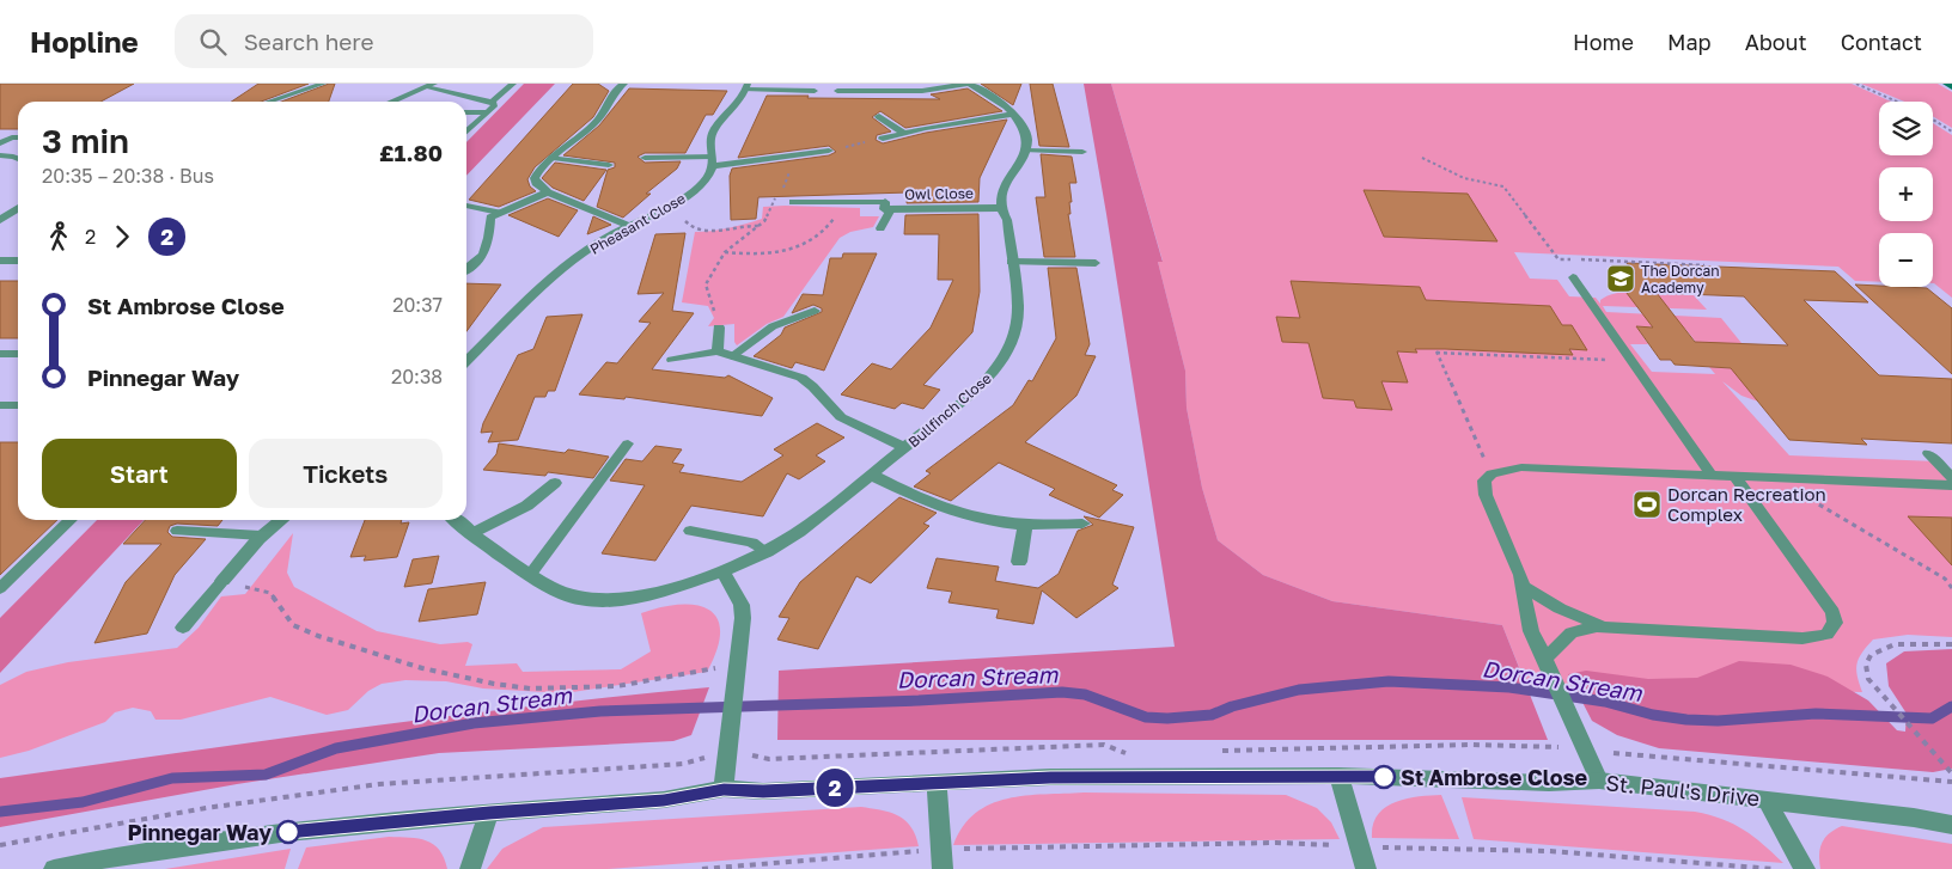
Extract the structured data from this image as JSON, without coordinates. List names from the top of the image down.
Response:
{
  "streets": {
    "street": [
      "Owl Close",
      "Pheasant Close",
      "Bullfinch Close",
      "St. Paul's Drive"
    ]
  },
  "crossings": [
    ["Owl Close", "Bullfinch Close"]
  ],
  "water": ["Dorcan Stream"],
  "places": {
    "school or university": ["The Dorcan Academy"],
    "sports": ["Dorcan Recreation Complex"],
    "other": ["St Ambrose Close", "Pinnegar Way"]
  },
  "lines": ["bus line 2"],
  "page": {
    "header": "Hopline",
    "search": "Search here",
    "nav": [
      "Home",
      "Map",
      "About",
      "Contact"
    ],
    "on_map": "2",
    "map_buttons": ["+", "−"],
    "heading": ["3 min", "20:35 – 20:38 · Bus", "£1.80"],
    "legs": ["2", "2"],
    "list": [
      {
        "name": "St Ambrose Close",
        "value": "20:37"
      },
      {
        "name": "Pinnegar Way",
        "value": "20:38"
      }
    ],
    "buttons": ["Start", "Tickets"]
  }
}
